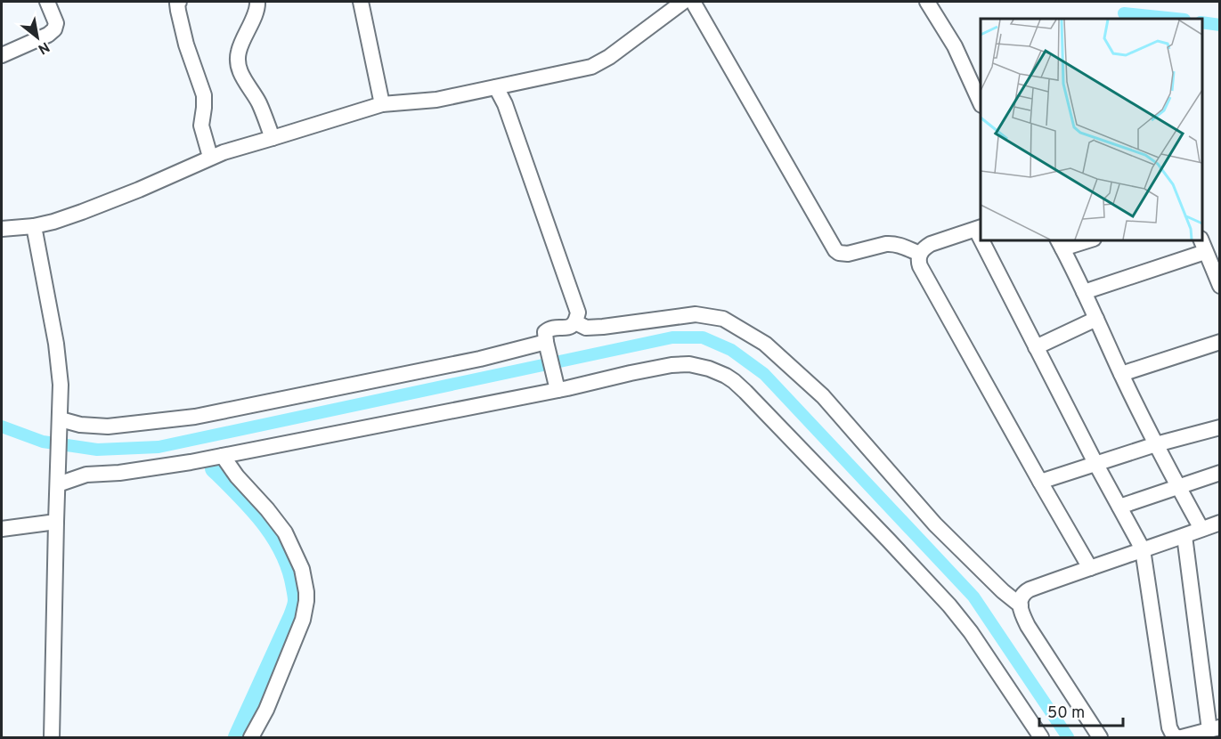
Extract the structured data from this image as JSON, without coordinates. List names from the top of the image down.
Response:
{
  "scale_bar": "50 m",
  "north": "bottom right"
}
